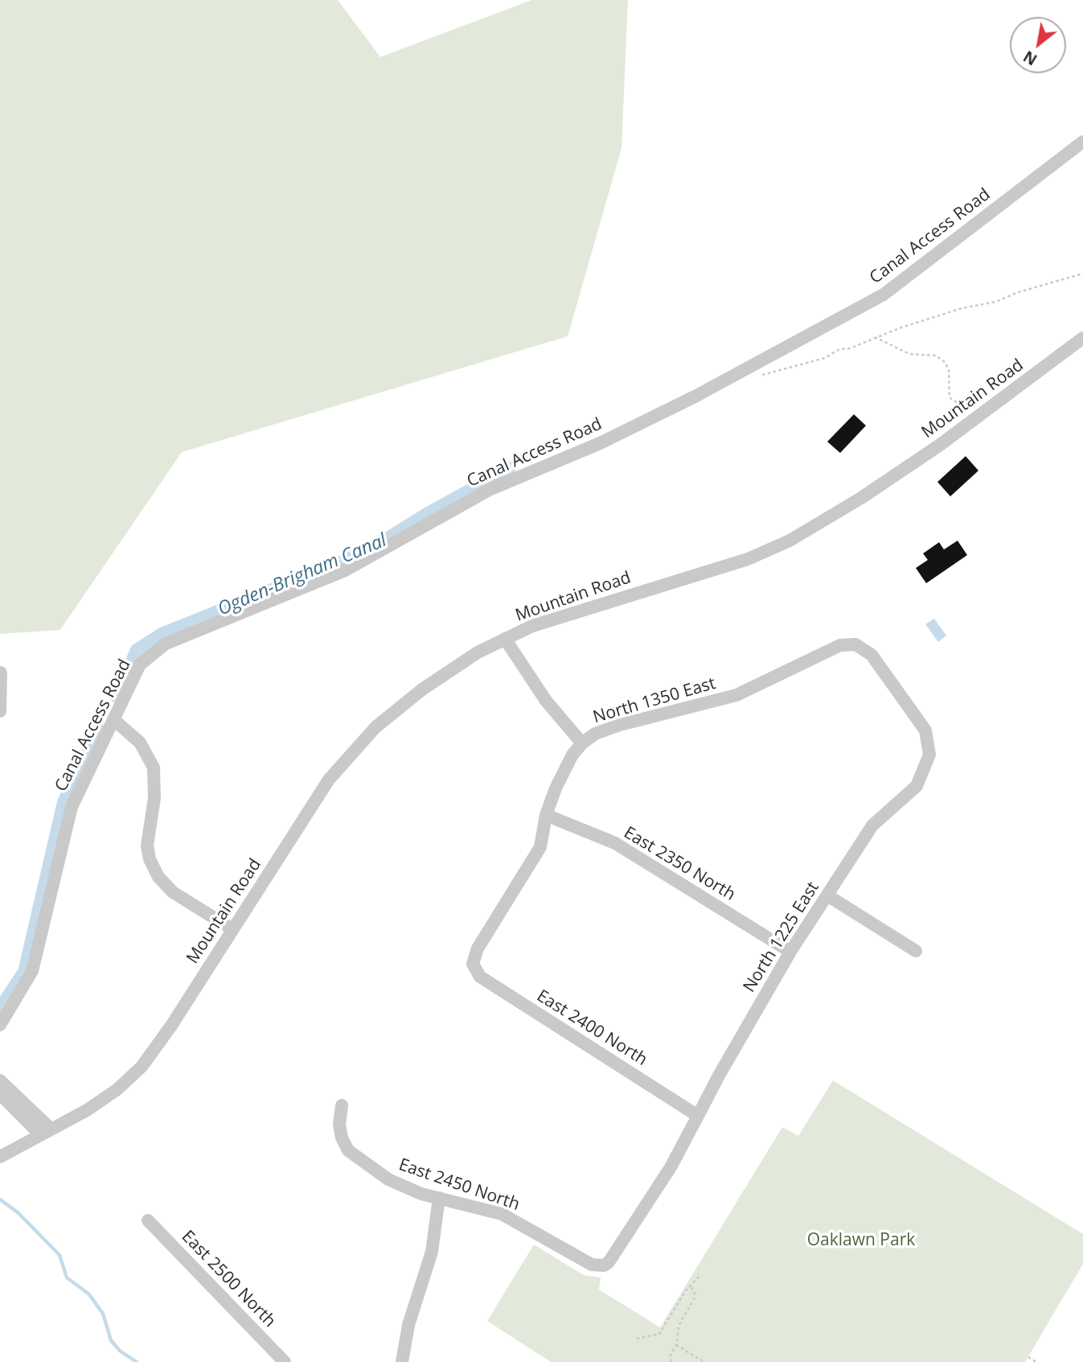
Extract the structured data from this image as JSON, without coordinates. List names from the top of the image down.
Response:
{
  "streets": {
    "street": [
      "Canal Access Road",
      "Mountain Road",
      "North 1350 East",
      "East 2350 North",
      "North 1225 East",
      "East 2400 North",
      "East 2450 North",
      "East 2500 North"
    ]
  },
  "crossings": [
    ["North 1350 East", "East 2350 North"],
    ["North 1350 East", "North 1225 East"],
    ["North 1350 East", "East 2400 North"],
    ["East 2350 North", "North 1225 East"],
    ["North 1225 East", "East 2400 North"],
    ["North 1225 East", "East 2450 North"]
  ],
  "water": ["Ogden-Brigham Canal"],
  "parks": ["Oaklawn Park"],
  "north": "bottom left"
}
